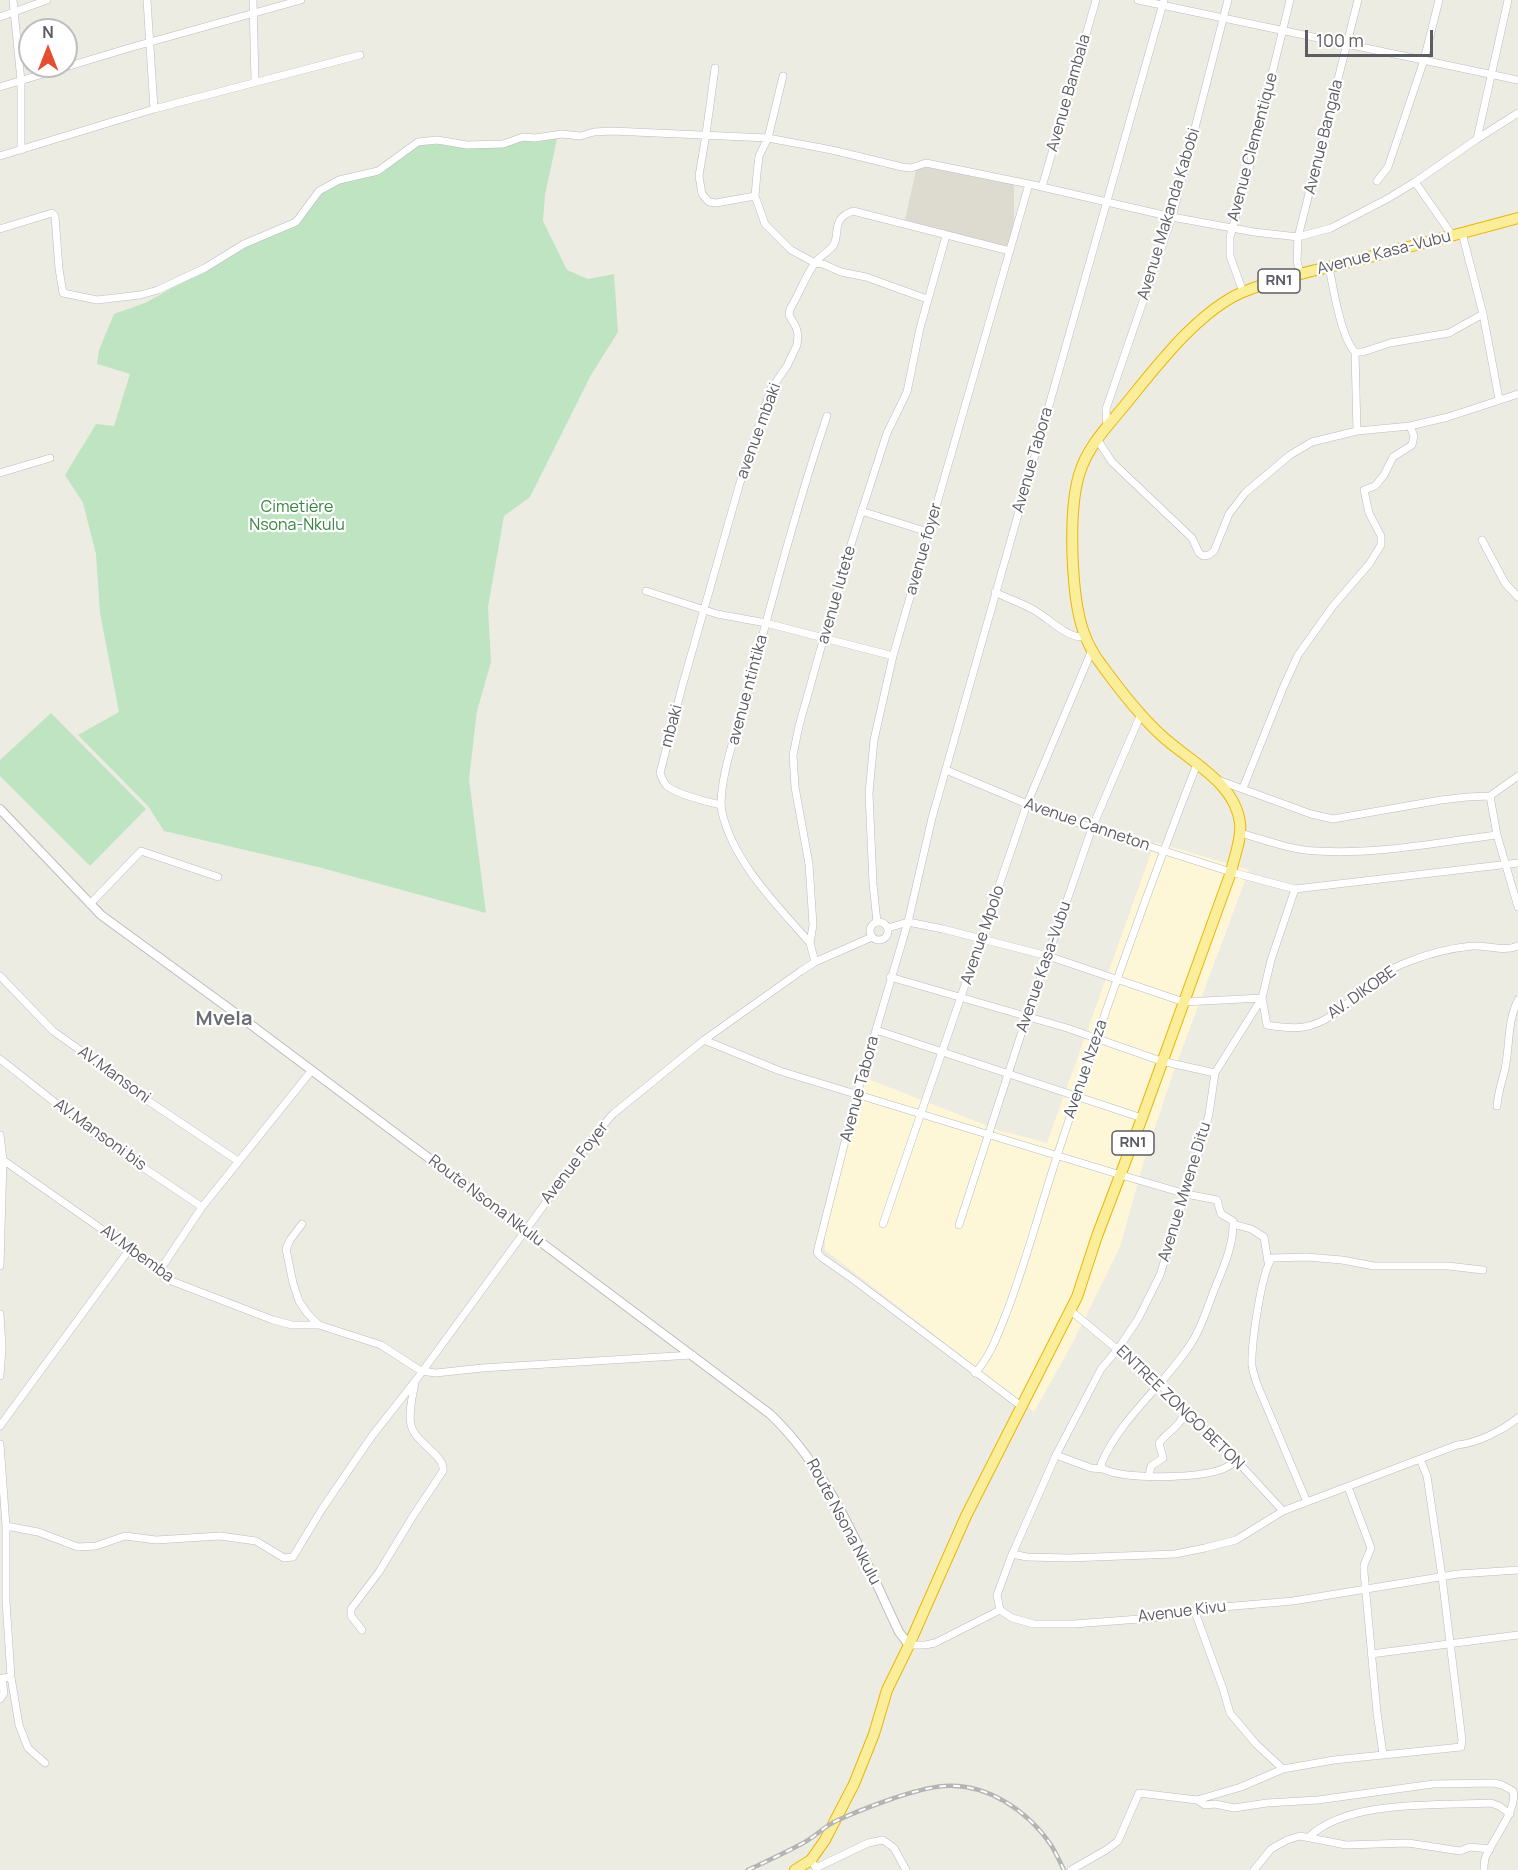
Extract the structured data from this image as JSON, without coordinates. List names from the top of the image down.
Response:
{
  "streets": {
    "highway": ["Avenue Kasa-Vubu", "RN1"],
    "street": [
      "Avenue Bambala",
      "Avenue Bangala",
      "Avenue Clementique",
      "Avenue Makanda Kabobi",
      "avenue mbaki",
      "Avenue Tabora",
      "avenue foyer",
      "avenue lutete",
      "avenue ntintika",
      "mbaki",
      "Avenue Canneton",
      "Avenue Mpolo",
      "AV. DIKOBE",
      "Avenue Nzeza",
      "AV.Mansoni",
      "AV.Mansoni bis",
      "Avenue Foyer",
      "Avenue Mwene Ditu",
      "Route Nsona Nkulu",
      "AV.Mbemba",
      "ENTREE ZONGO BETON",
      "Avenue Kivu"
    ]
  },
  "crossings": [
    ["Avenue Bangala", "Avenue Kasa-Vubu"],
    ["Avenue Clementique", "Avenue Kasa-Vubu"],
    ["Avenue Makanda Kabobi", "Avenue Kasa-Vubu"],
    ["Avenue Kasa-Vubu", "RN1"],
    ["Avenue Kasa-Vubu", "Avenue Canneton"],
    ["RN1", "Avenue Canneton"],
    ["RN1", "Avenue Mpolo"],
    ["RN1", "Avenue Nzeza"],
    ["RN1", "Route Nsona Nkulu"],
    ["RN1", "ENTREE ZONGO BETON"],
    ["avenue mbaki", "avenue foyer"],
    ["avenue mbaki", "avenue lutete"],
    ["avenue mbaki", "mbaki"],
    ["Avenue Tabora", "Avenue Canneton"],
    ["Avenue Tabora", "Avenue Nzeza"],
    ["avenue foyer", "Avenue Foyer"],
    ["avenue lutete", "avenue ntintika"],
    ["avenue lutete", "Avenue Foyer"],
    ["avenue ntintika", "mbaki"],
    ["Avenue Canneton", "Avenue Mpolo"],
    ["Avenue Canneton", "Avenue Nzeza"],
    ["Avenue Foyer", "Route Nsona Nkulu"],
    ["Avenue Mwene Ditu", "ENTREE ZONGO BETON"],
    ["Avenue Mwene Ditu", "Avenue Kivu"]
  ],
  "districts": ["Mvela"],
  "parks": ["Cimetière Nsona-Nkulu"],
  "scale_bar": "100 m",
  "north": "top"
}
